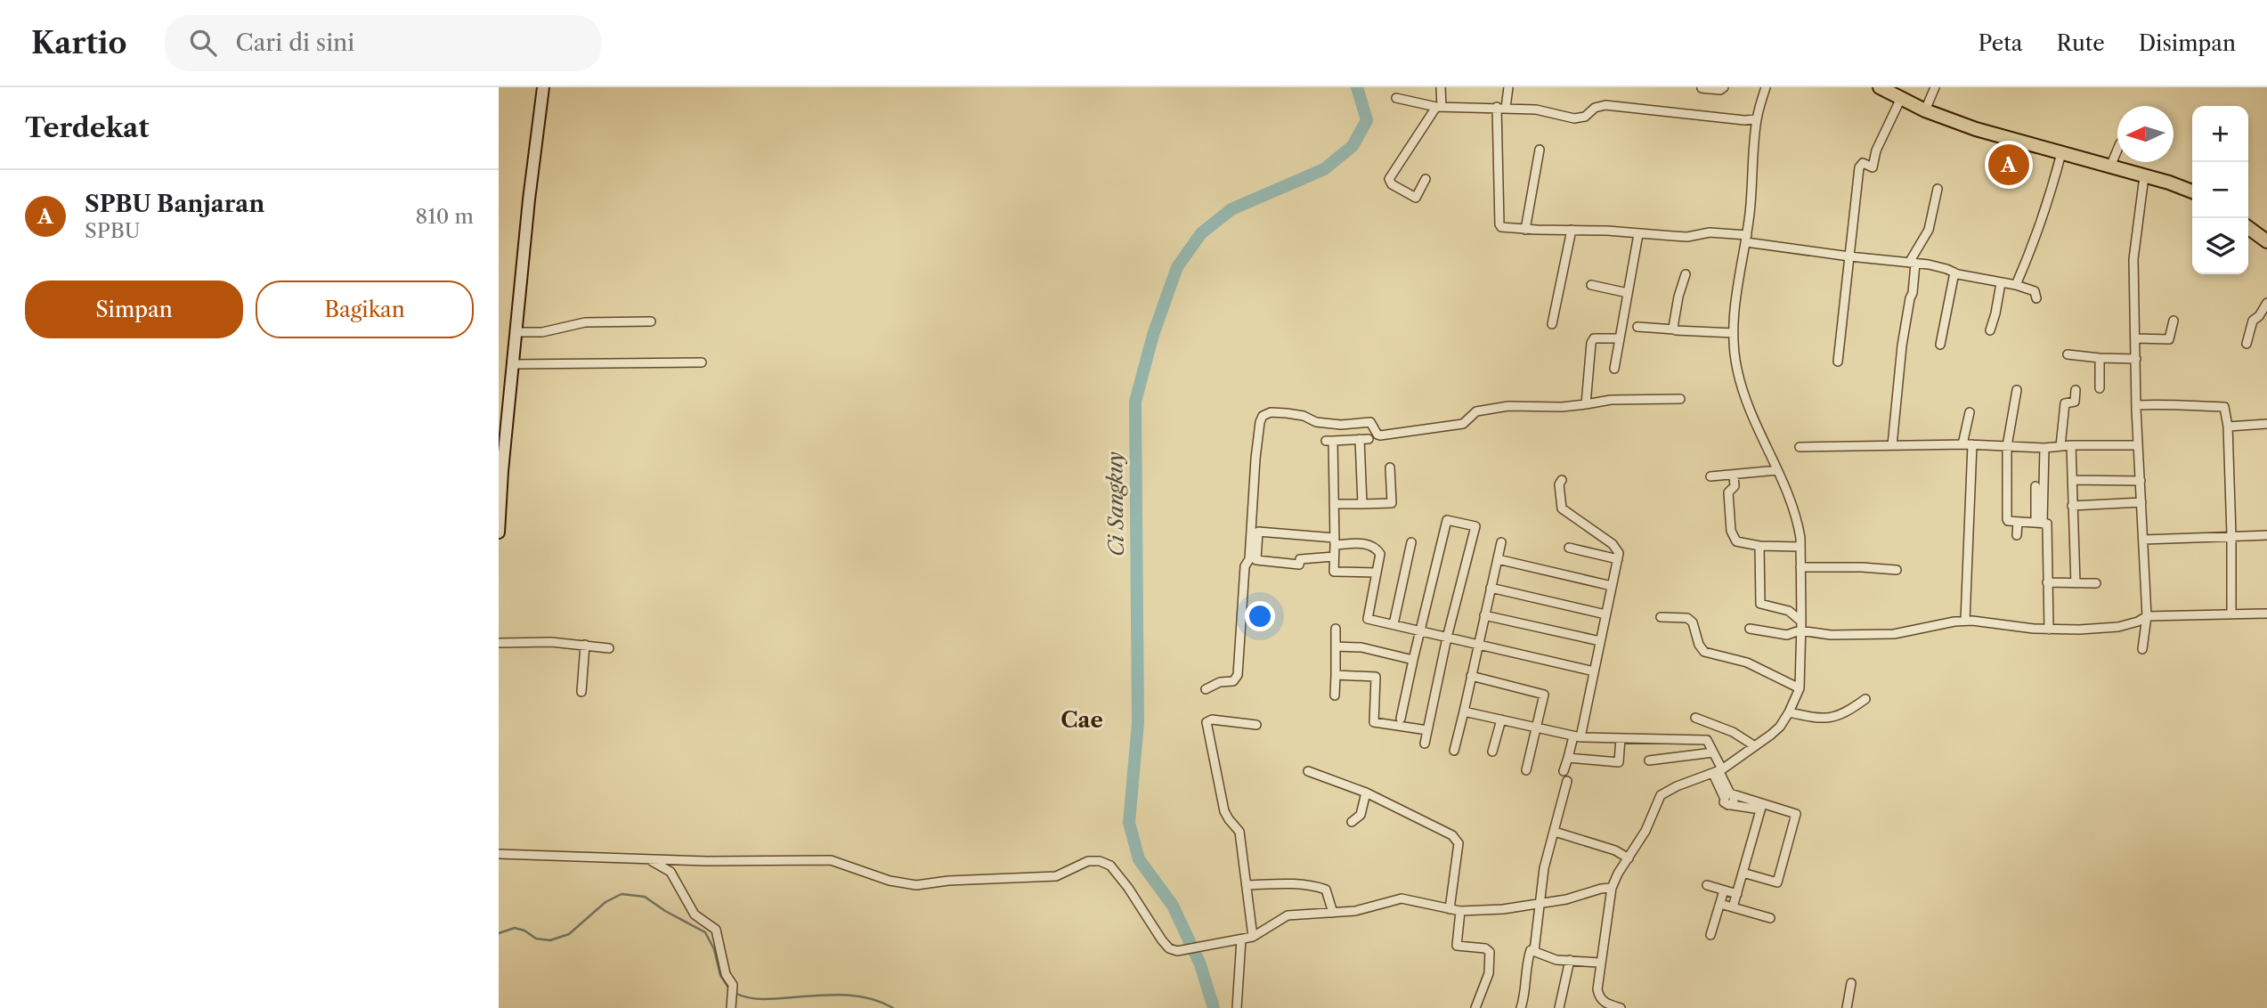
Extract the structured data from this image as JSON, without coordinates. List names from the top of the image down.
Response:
{
  "districts": ["Cae"],
  "water": ["Ci Sangkuy"],
  "north": "left",
  "page": {
    "header": "Kartio",
    "search": "Cari di sini",
    "nav": ["Peta", "Rute", "Disimpan"],
    "heading": "Terdekat",
    "map_buttons": ["+", "−"],
    "pins": "A",
    "list": [
      {
        "mark": "A",
        "name": "SPBU Banjaran",
        "note": "SPBU",
        "value": "810 m"
      }
    ],
    "buttons": ["Simpan", "Bagikan"]
  }
}
